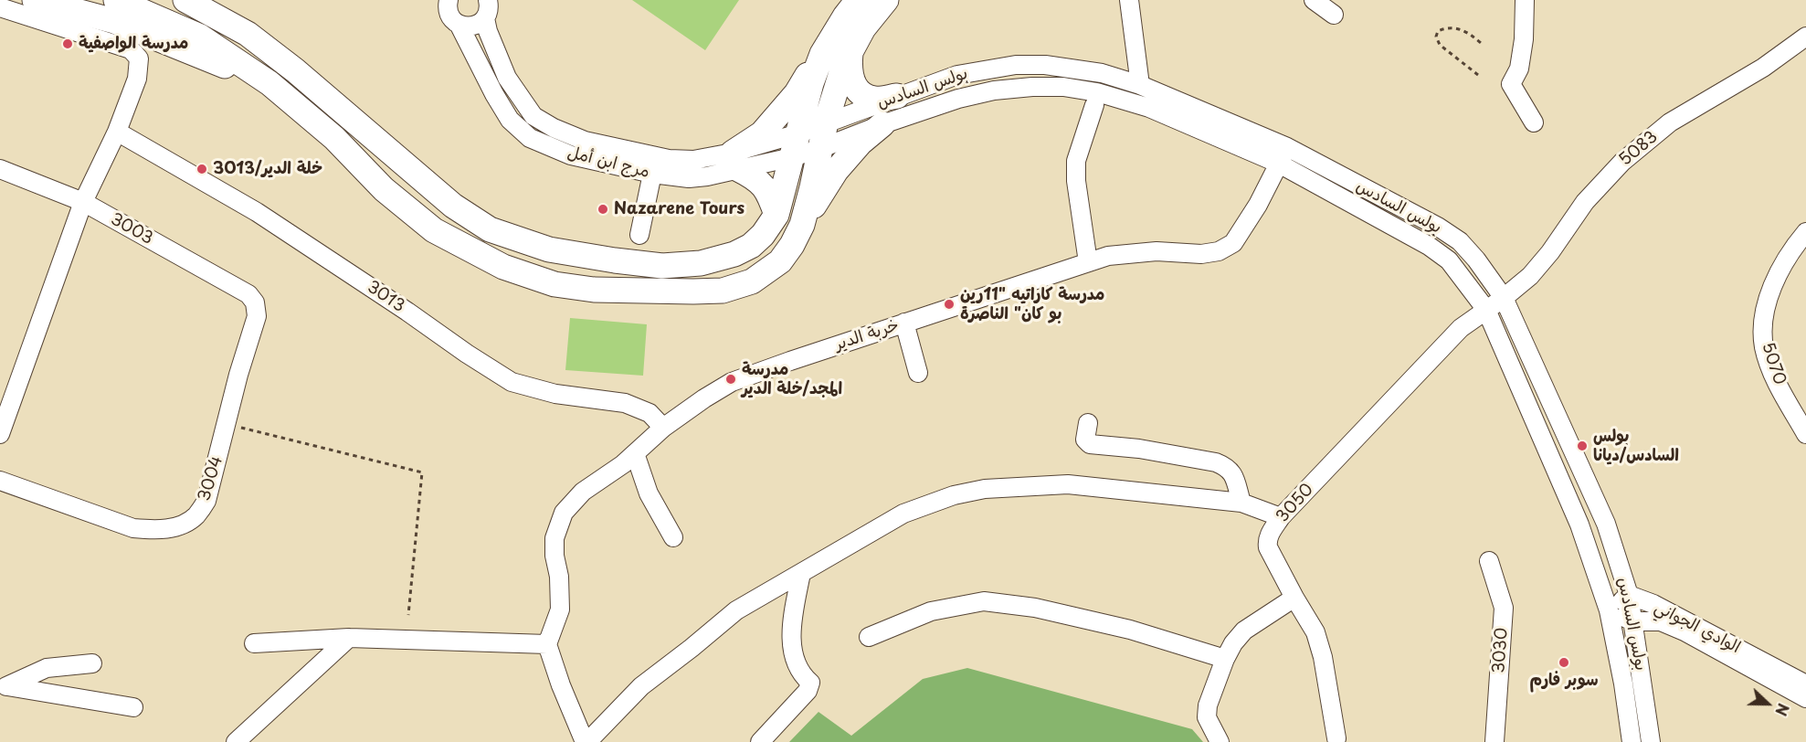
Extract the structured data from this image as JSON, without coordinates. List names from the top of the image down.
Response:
{
  "streets": {
    "street": [
      "بولس السادس",
      "5083",
      "مرج ابن أمل",
      "3003",
      "3013",
      "خربة الدير",
      "5070",
      "3004",
      "3050",
      "الوادي الجواني",
      "3030"
    ]
  },
  "crossings": [
    ["بولس السادس", "5083"],
    ["بولس السادس", "مرج ابن أمل"],
    ["بولس السادس", "خربة الدير"],
    ["بولس السادس", "3050"],
    ["بولس السادس", "الوادي الجواني"],
    ["5083", "3050"],
    ["3003", "3004"],
    ["3013", "خربة الدير"]
  ],
  "places": [
    "مدرسة الواصفية",
    "خلة الدير/3013",
    "Nazarene Tours",
    "مدرسة كاراتيه \"11رين بو كان\" الناصرة",
    "مدرسة المجد/خلة الدير",
    "بولس السادس/ديانا",
    "سوبر فارم"
  ],
  "north": "right"
}
